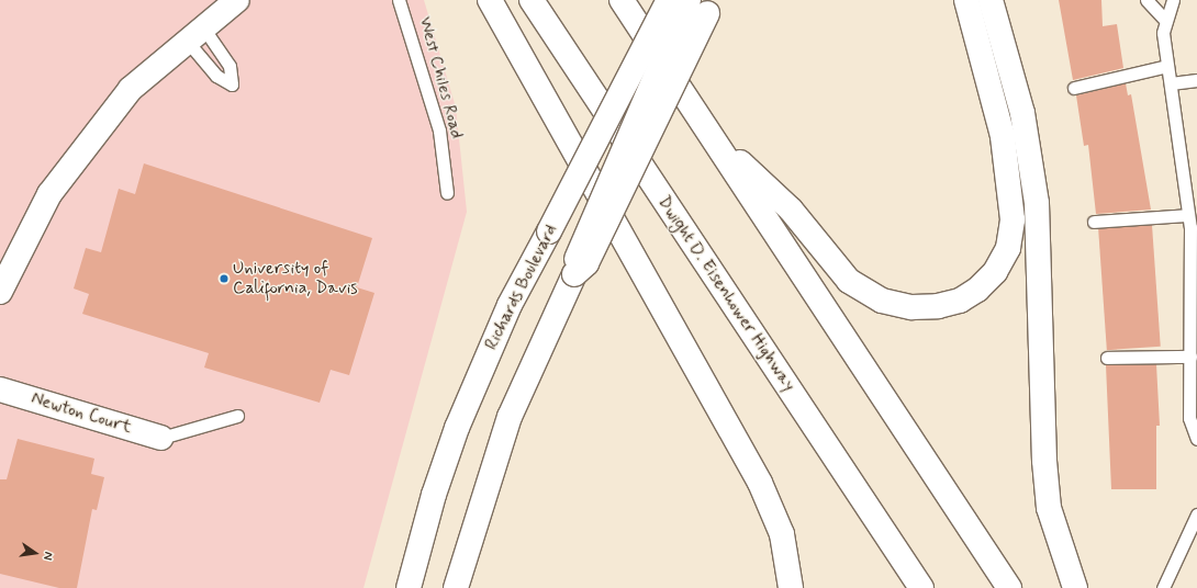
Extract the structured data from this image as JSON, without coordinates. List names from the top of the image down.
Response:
{
  "streets": {
    "main road": ["Richards Boulevard", "Dwight D. Eisenhower Highway", "Newton Court"],
    "lane": ["West Chiles Road"]
  },
  "places": ["University of California, Davis"],
  "north": "right"
}
